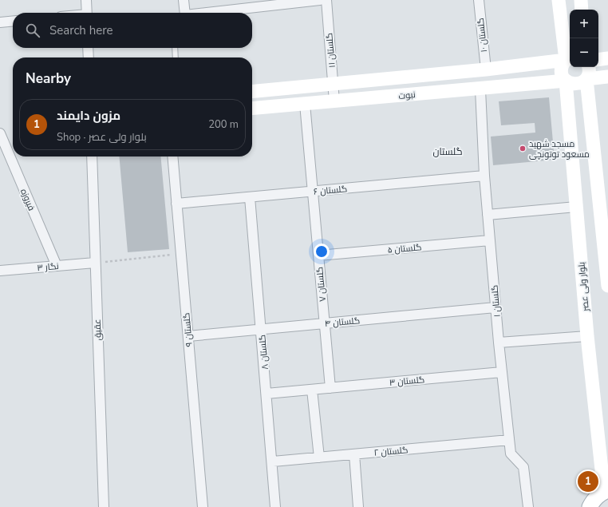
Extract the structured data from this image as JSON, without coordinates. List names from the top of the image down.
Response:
{
  "streets": {
    "main road": ["نبوت", "بلوار ولی عصر"],
    "street": [
      "گلستان ۱۰",
      "گلستان ۱۱",
      "گلستان ۶",
      "فیروزه",
      "گلستان ۵",
      "نگار ۳",
      "گلستان ۷",
      "گلستان ۱",
      "گلستان ۴",
      "عقیق",
      "گلستان ۹",
      "گلستان ۸",
      "گلستان ۳",
      "گلستان ۲"
    ]
  },
  "crossings": [
    ["گلستان ۱۰", "نبوت"],
    ["گلستان ۱۱", "نبوت"],
    ["نبوت", "گلستان ۷"],
    ["نبوت", "بلوار ولی عصر"],
    ["نبوت", "گلستان ۱"],
    ["گلستان ۶", "گلستان ۷"],
    ["گلستان ۶", "گلستان ۱"],
    ["گلستان ۶", "گلستان ۹"],
    ["گلستان ۶", "گلستان ۸"],
    ["فیروزه", "نگار ۳"],
    ["گلستان ۵", "گلستان ۷"],
    ["گلستان ۵", "گلستان ۱"],
    ["نگار ۳", "عقیق"],
    ["گلستان ۷", "گلستان ۴"],
    ["گلستان ۷", "گلستان ۳"],
    ["گلستان ۱", "گلستان ۴"],
    ["گلستان ۱", "گلستان ۳"],
    ["گلستان ۱", "گلستان ۲"],
    ["گلستان ۴", "گلستان ۹"],
    ["گلستان ۴", "گلستان ۸"],
    ["گلستان ۸", "گلستان ۳"],
    ["گلستان ۸", "گلستان ۲"]
  ],
  "districts": ["گلستان"],
  "places": ["مسجد شهید مسعود توتونچی"],
  "page": {
    "map_buttons": ["+", "−"],
    "search": "Search here",
    "heading": "Nearby",
    "list": [
      {
        "mark": "1",
        "name": "مزون دایمند",
        "note": "Shop · بلوار ولی عصر",
        "value": "200 m"
      }
    ],
    "pins": "1"
  }
}
